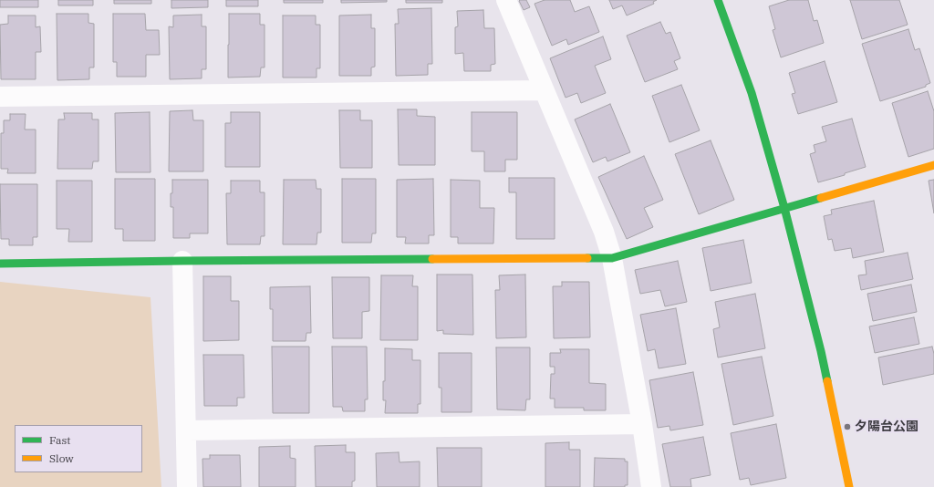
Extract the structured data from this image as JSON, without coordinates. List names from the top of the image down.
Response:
{
  "places": ["夕陽台公園"],
  "legend": ["Fast", "Slow"]
}
